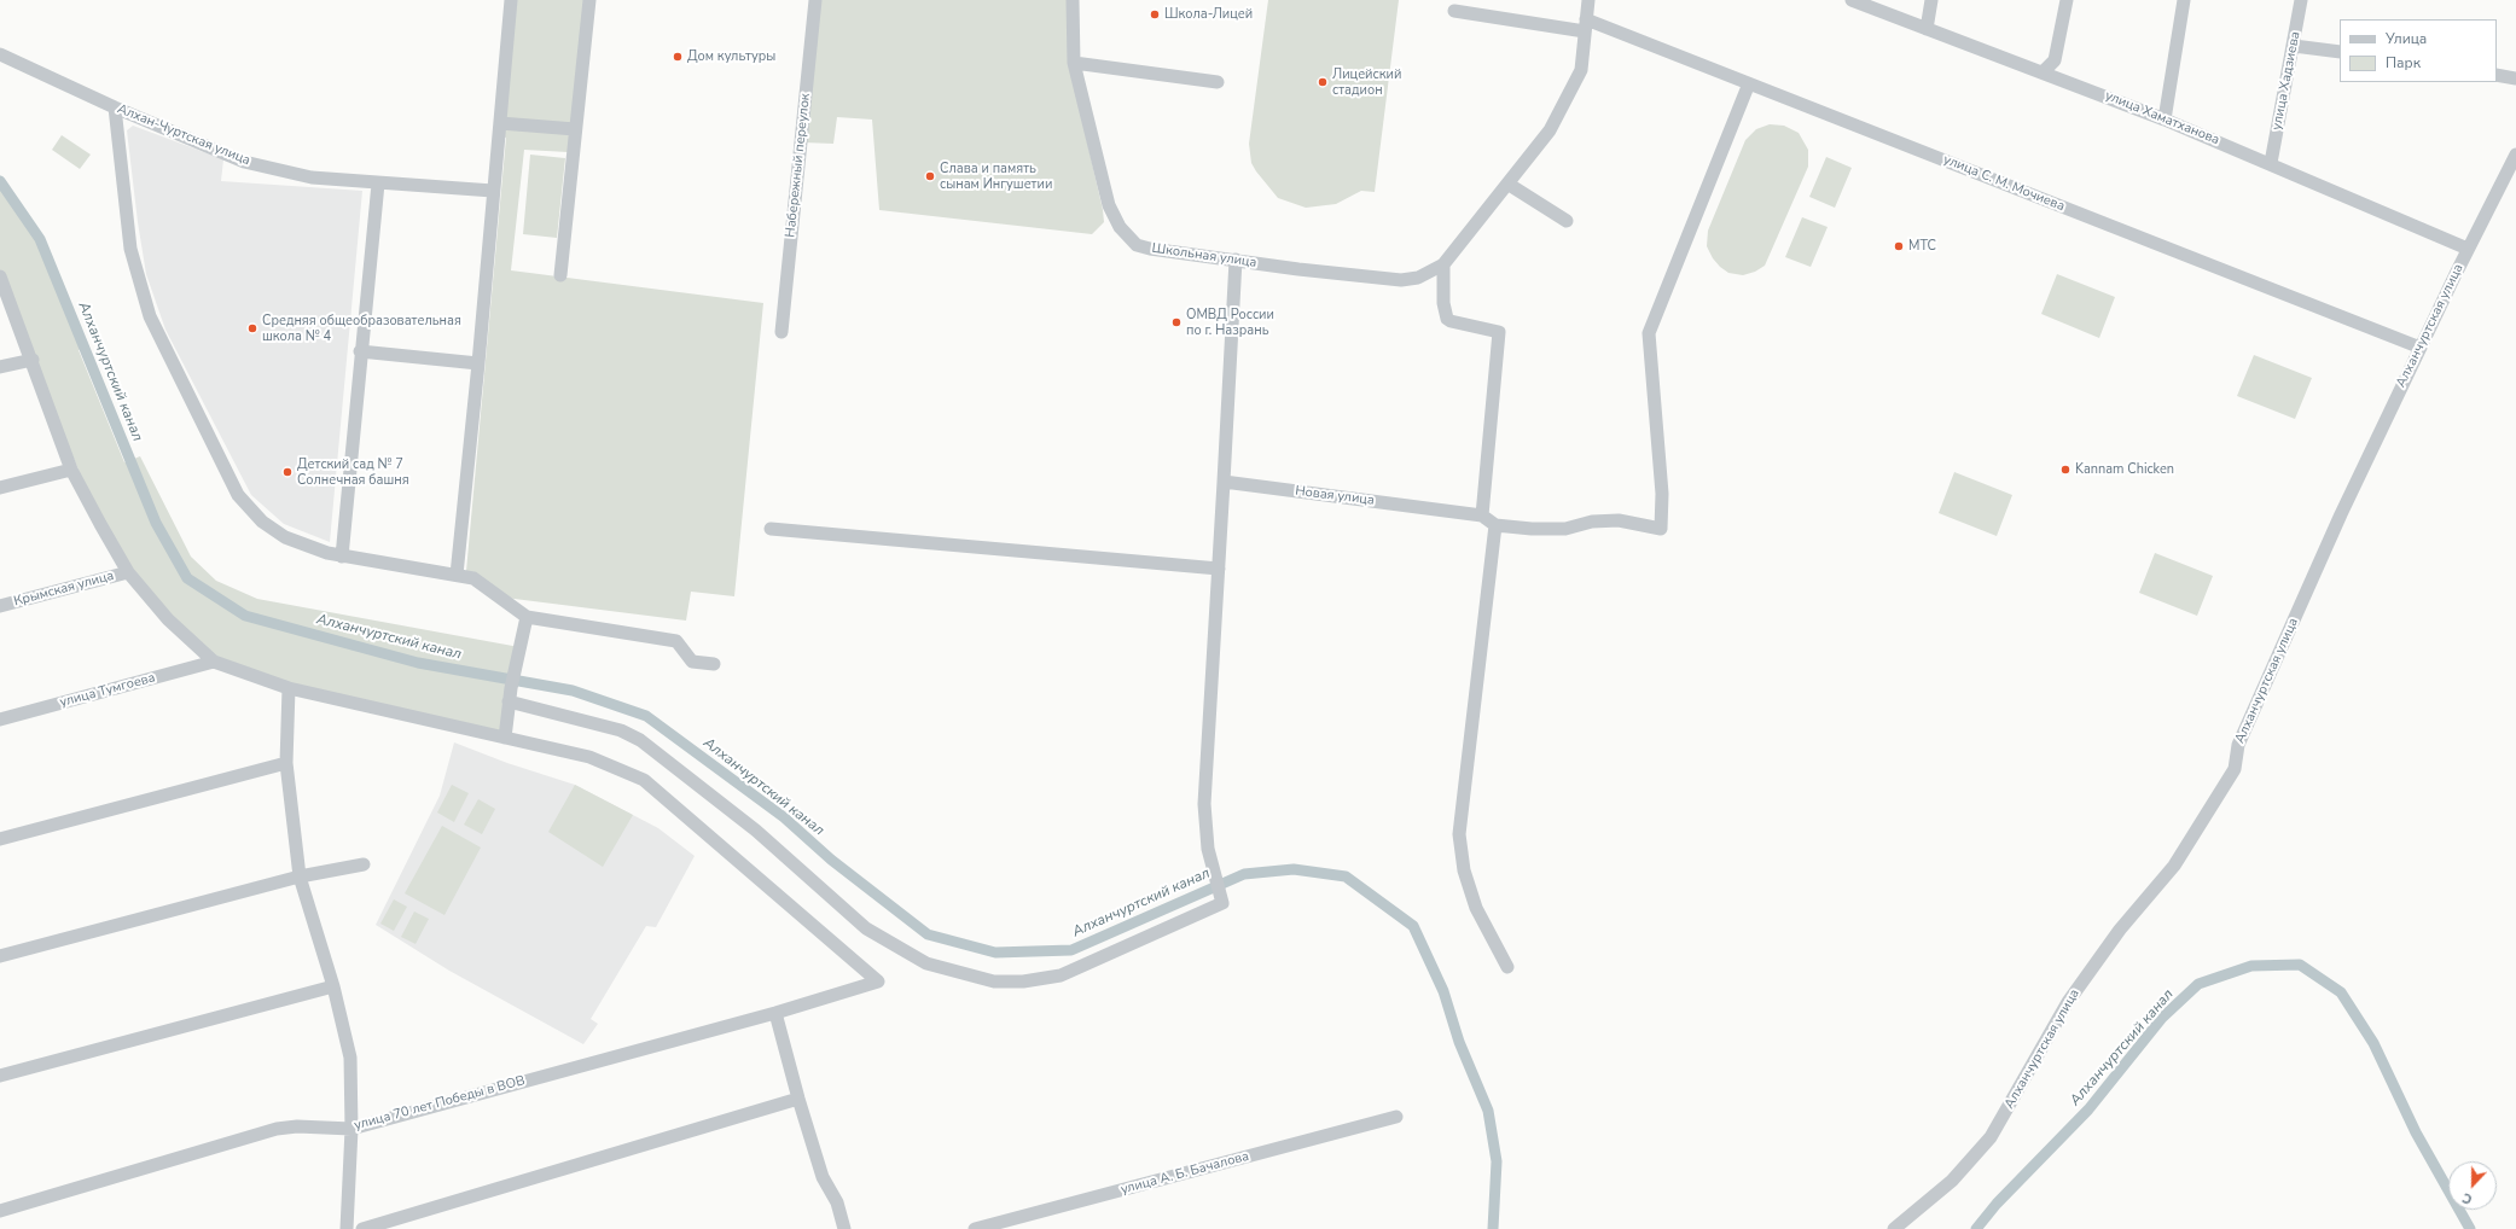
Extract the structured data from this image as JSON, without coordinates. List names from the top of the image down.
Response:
{
  "streets": {
    "street": [
      "улица Хадзиева",
      "улица Хаматханова",
      "Алхан-Чуртская улица",
      "Набережный переулок",
      "улица С. М. Мочиева",
      "Школьная улица",
      "Алханчуртская улица",
      "Новая улица",
      "Крымская улица",
      "улица Тумгоева",
      "улица 70 лет Победы в ВОВ",
      "улица А. Б. Бачалова"
    ]
  },
  "crossings": [
    ["улица Хадзиева", "улица Хаматханова"],
    ["улица Хаматханова", "Алханчуртская улица"],
    ["улица С. М. Мочиева", "Алханчуртская улица"]
  ],
  "water": ["Алханчуртский канал"],
  "places": [
    "Школа-Лицей",
    "Дом культуры",
    "Лицейский стадион",
    "Слава и память сынам Ингушетии",
    "МТС",
    "ОМВД России по г. Назрань",
    "Средняя общеобразовательная школа № 4",
    "Kannam Chicken",
    "Детский сад № 7 Солнечная башня"
  ],
  "legend": ["Улица", "Парк"],
  "north": "bottom"
}
